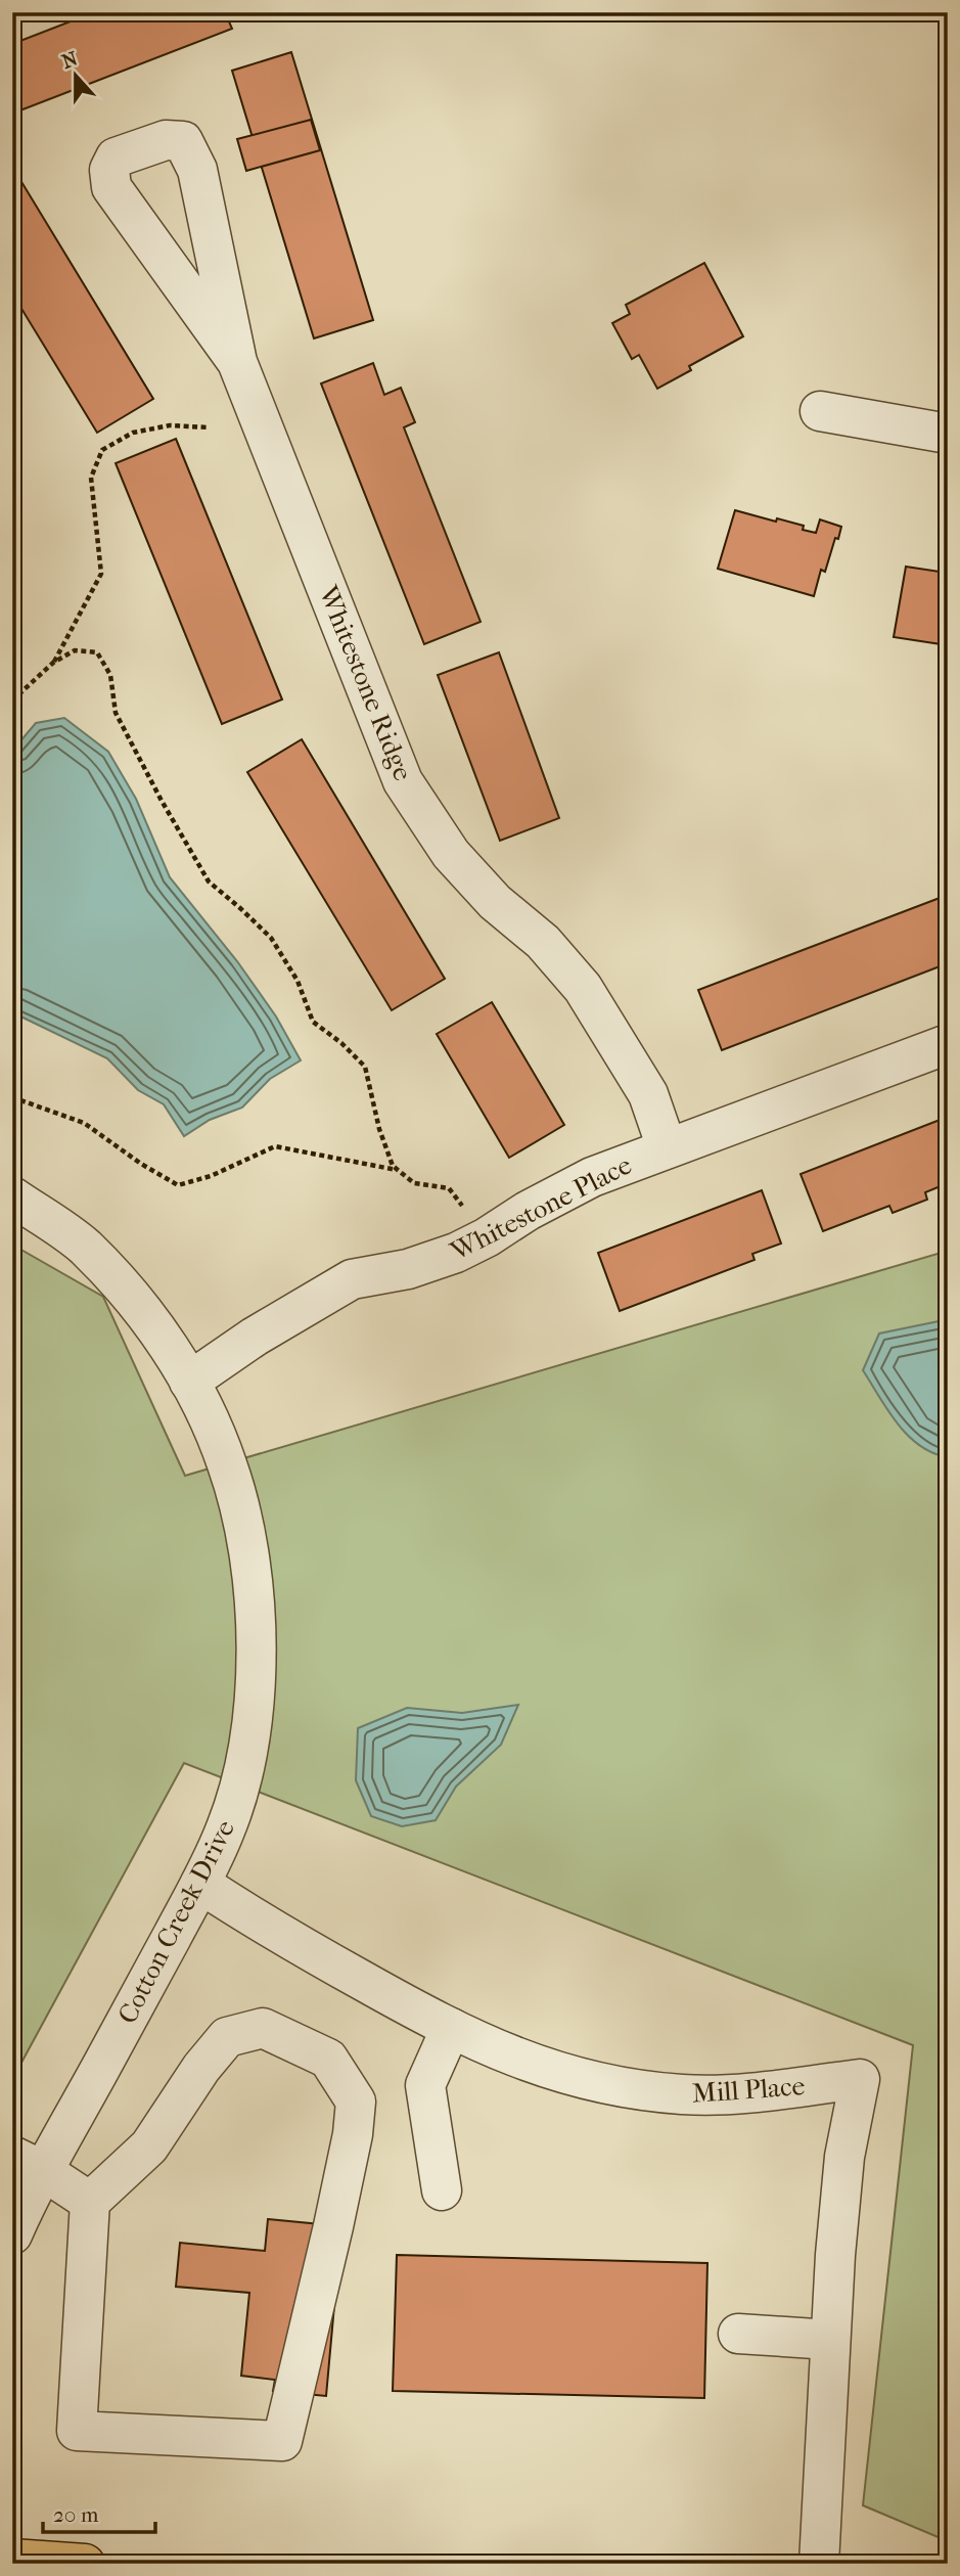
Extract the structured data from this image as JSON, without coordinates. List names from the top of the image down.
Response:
{
  "streets": {
    "street": [
      "Whitestone Ridge",
      "Whitestone Place",
      "Cotton Creek Drive",
      "Mill Place"
    ]
  },
  "crossings": [
    ["Whitestone Ridge", "Whitestone Place"],
    ["Whitestone Place", "Cotton Creek Drive"],
    ["Cotton Creek Drive", "Mill Place"]
  ],
  "scale_bar": "20 m",
  "north": "top"
}
